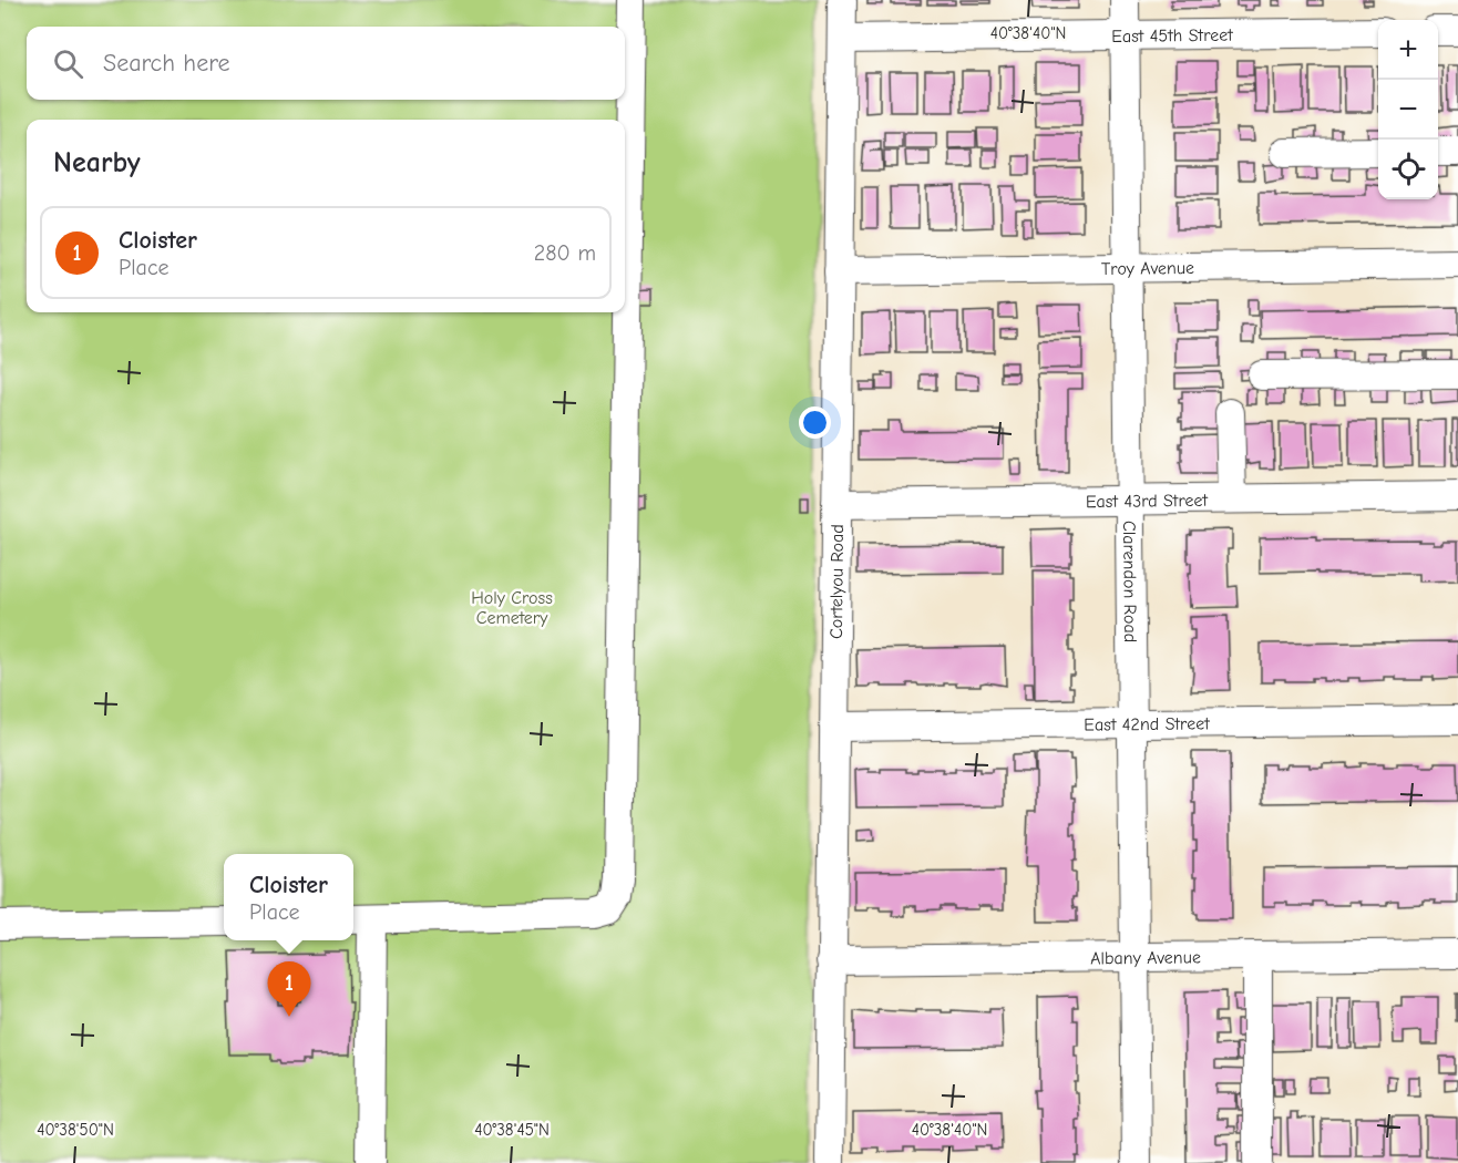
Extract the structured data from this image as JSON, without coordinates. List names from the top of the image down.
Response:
{
  "streets": {
    "street": [
      "East 45th Street",
      "Troy Avenue",
      "East 43rd Street",
      "Cortelyou Road",
      "Clarendon Road",
      "East 42nd Street",
      "Albany Avenue"
    ]
  },
  "crossings": [
    ["East 45th Street", "Cortelyou Road"],
    ["East 45th Street", "Clarendon Road"],
    ["Troy Avenue", "Cortelyou Road"],
    ["Troy Avenue", "Clarendon Road"],
    ["East 43rd Street", "Cortelyou Road"],
    ["East 43rd Street", "Clarendon Road"],
    ["Cortelyou Road", "East 42nd Street"],
    ["Cortelyou Road", "Albany Avenue"],
    ["Clarendon Road", "East 42nd Street"],
    ["Clarendon Road", "Albany Avenue"]
  ],
  "parks": ["Holy Cross Cemetery"],
  "page": {
    "map_buttons": ["+", "−"],
    "search": "Search here",
    "heading": "Nearby",
    "list": [
      {
        "mark": "1",
        "name": "Cloister",
        "note": "Place",
        "value": "280 m"
      }
    ],
    "popup": ["Cloister", "Place"],
    "pins": "1"
  },
  "coordinates": ["40°38'40\"N", "40°38'50\"N", "40°38'45\"N"]
}
